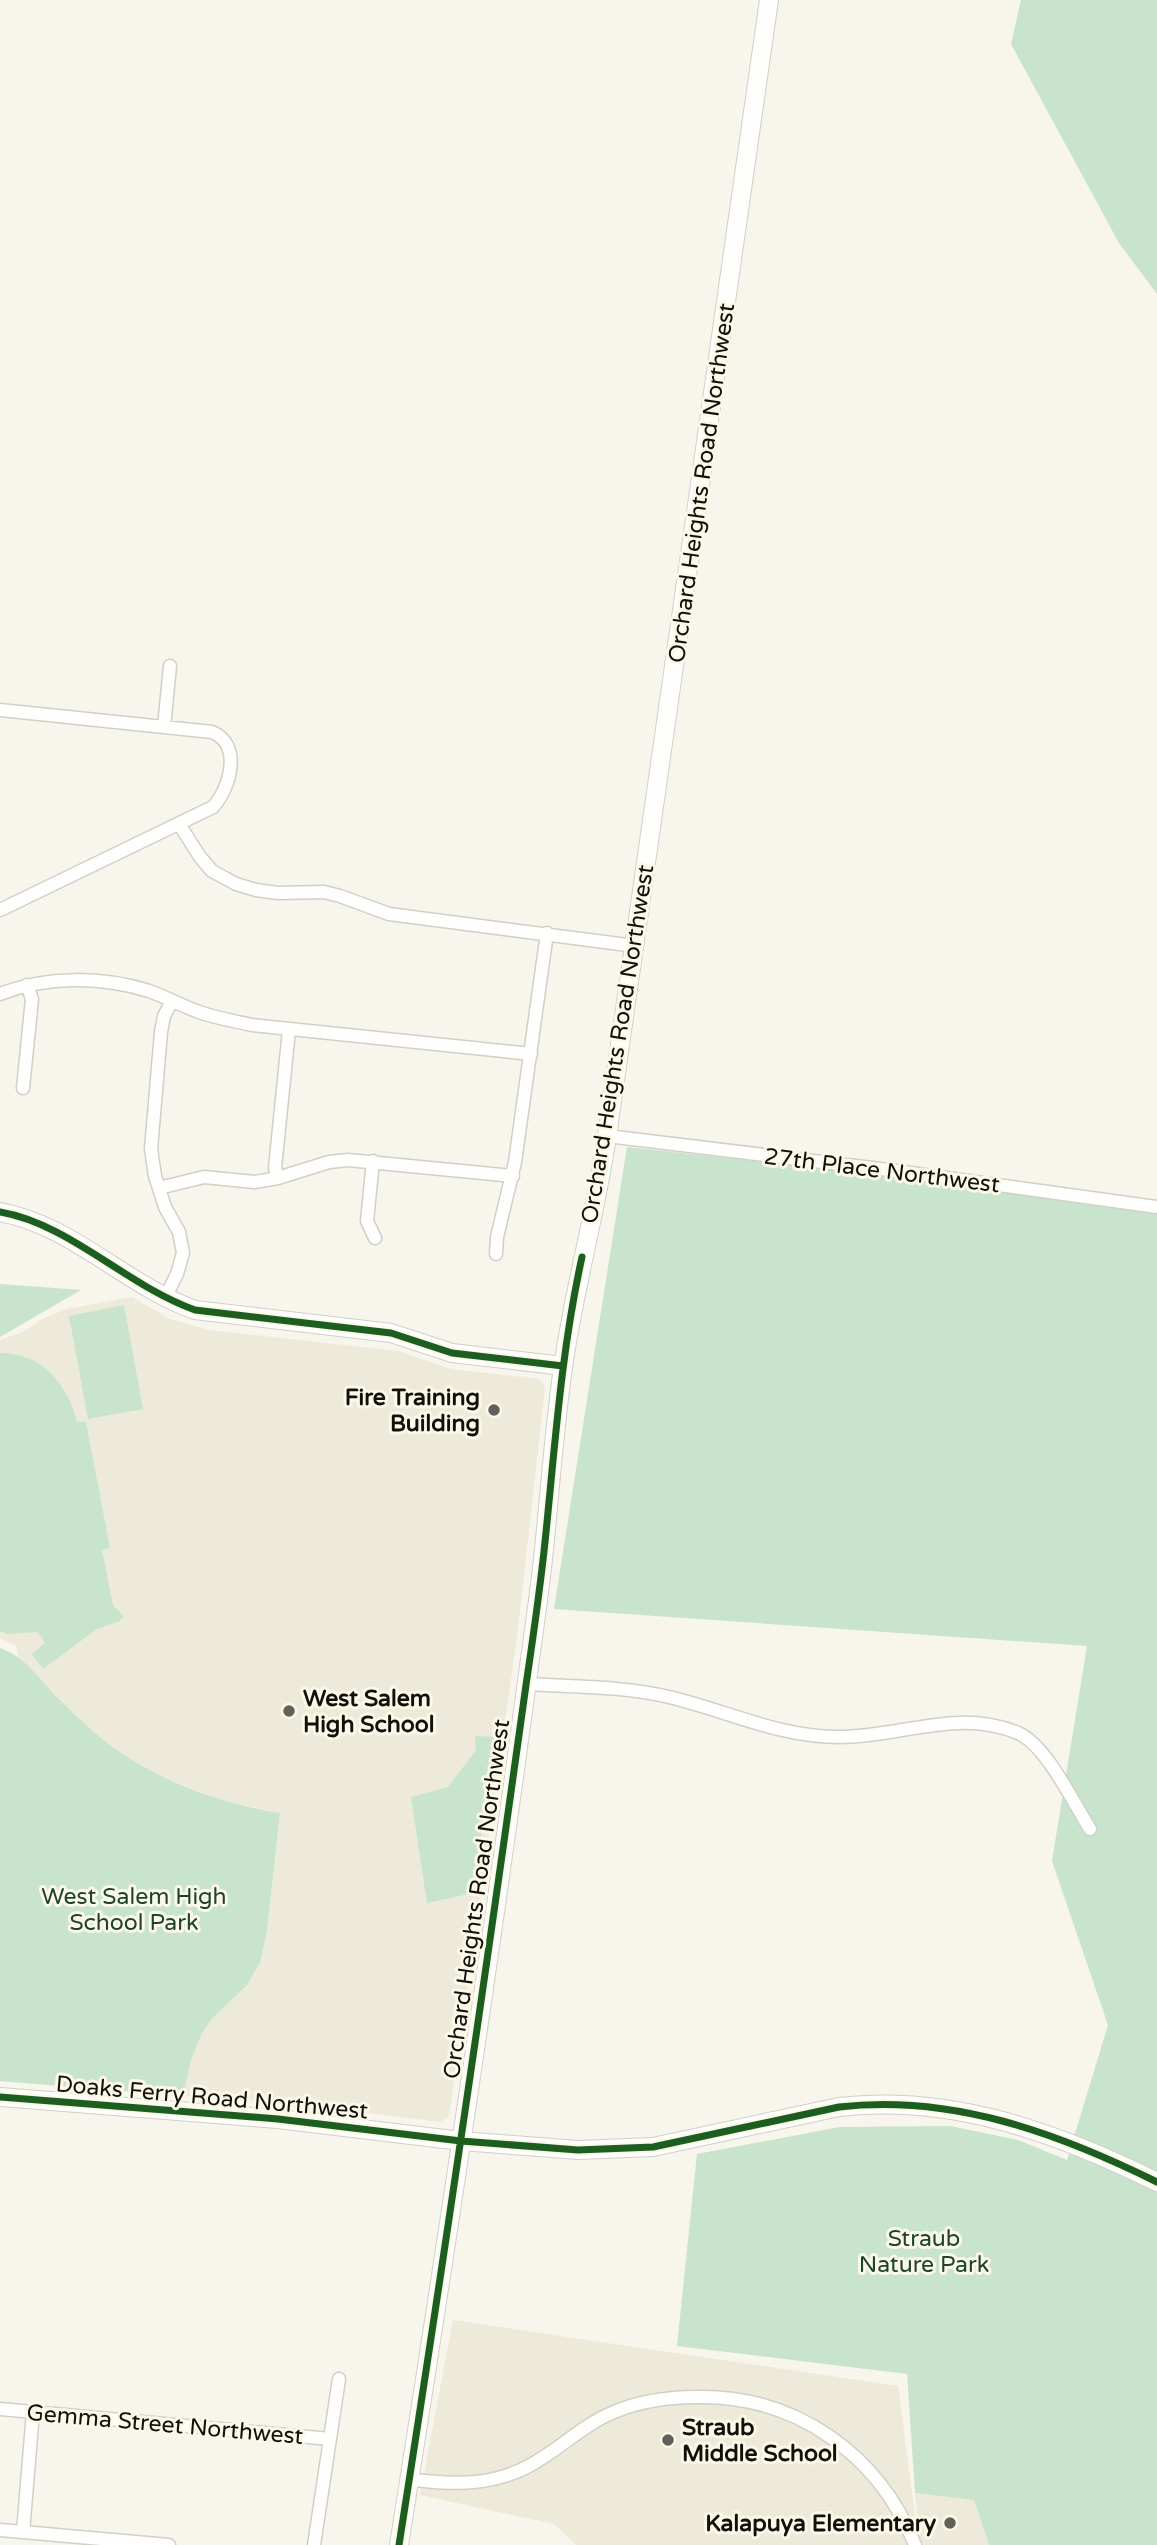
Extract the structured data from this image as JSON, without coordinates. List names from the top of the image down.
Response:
{
  "streets": {
    "street": [
      "Orchard Heights Road Northwest",
      "27th Place Northwest",
      "Doaks Ferry Road Northwest",
      "Gemma Street Northwest"
    ]
  },
  "crossings": [
    ["Orchard Heights Road Northwest", "27th Place Northwest"],
    ["Orchard Heights Road Northwest", "Doaks Ferry Road Northwest"]
  ],
  "parks": ["West Salem High School Park", "Straub Nature Park"],
  "places": [
    "Fire Training Building",
    "West Salem High School",
    "Straub Middle School",
    "Kalapuya Elementary"
  ]
}
